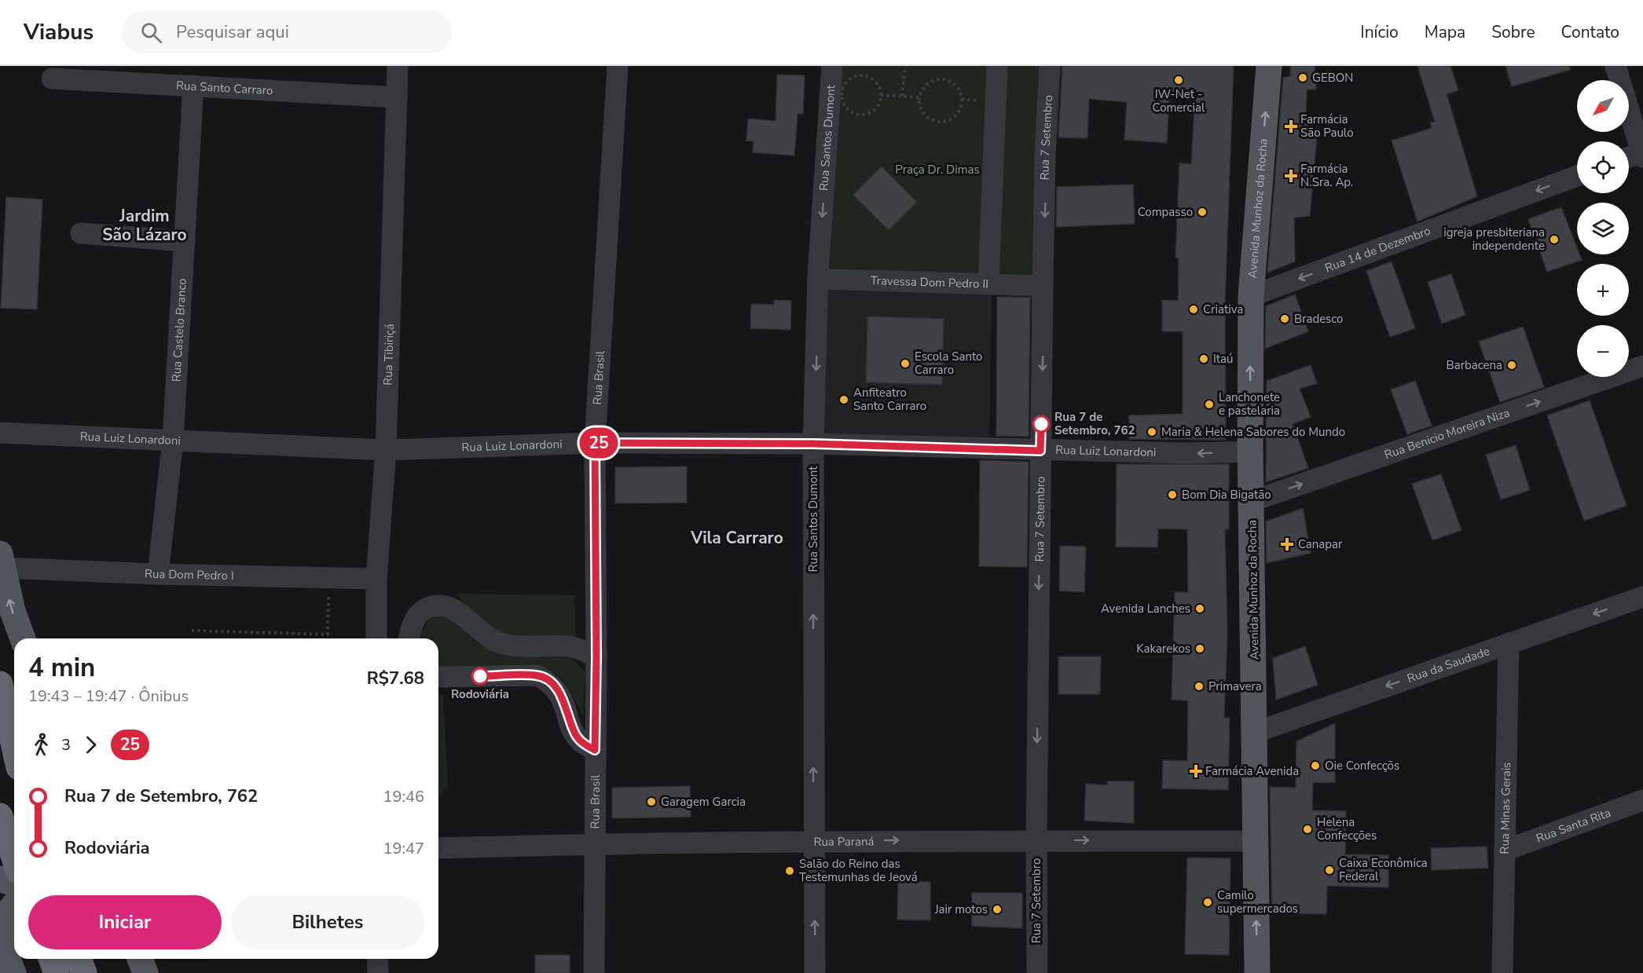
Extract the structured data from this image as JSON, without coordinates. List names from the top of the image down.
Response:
{
  "streets": {
    "main road": ["Avenida Munhoz da Rocha"],
    "street": [
      "Rua Santo Carraro",
      "Rua Santos Dumont",
      "Rua 7 Setembro",
      "Rua 14 de Dezembro",
      "Travessa Dom Pedro II",
      "Rua Castelo Branco",
      "Rua Tibiriçá",
      "Rua Brasil",
      "Rua Benicio Moreira Niza",
      "Rua Luiz Lonardoni",
      "Rua Dom Pedro I",
      "Rua da Saudade",
      "Rua Minas Gerais",
      "Rua Santa Rita",
      "Rua Paraná"
    ]
  },
  "crossings": [
    ["Rua Santo Carraro", "Rua Castelo Branco"],
    ["Rua Santo Carraro", "Rua Tibiriçá"],
    ["Rua Santos Dumont", "Travessa Dom Pedro II"],
    ["Rua Santos Dumont", "Rua Luiz Lonardoni"],
    ["Rua Santos Dumont", "Rua Paraná"],
    ["Rua 7 Setembro", "Travessa Dom Pedro II"],
    ["Rua 7 Setembro", "Rua Luiz Lonardoni"],
    ["Rua 7 Setembro", "Rua Paraná"],
    ["Avenida Munhoz da Rocha", "Rua 14 de Dezembro"],
    ["Avenida Munhoz da Rocha", "Rua Benicio Moreira Niza"],
    ["Avenida Munhoz da Rocha", "Rua Luiz Lonardoni"],
    ["Avenida Munhoz da Rocha", "Rua da Saudade"],
    ["Avenida Munhoz da Rocha", "Rua Paraná"],
    ["Rua Castelo Branco", "Rua Luiz Lonardoni"],
    ["Rua Castelo Branco", "Rua Dom Pedro I"],
    ["Rua Tibiriçá", "Rua Luiz Lonardoni"],
    ["Rua Tibiriçá", "Rua Dom Pedro I"],
    ["Rua Brasil", "Rua Luiz Lonardoni"],
    ["Rua Brasil", "Rua Paraná"],
    ["Rua da Saudade", "Rua Minas Gerais"],
    ["Rua Minas Gerais", "Rua Santa Rita"]
  ],
  "one_way": [
    "Rua 7 Setembro",
    "Avenida Munhoz da Rocha",
    "Rua 14 de Dezembro",
    "Rua Benicio Moreira Niza",
    "Rua da Saudade",
    "Rua Paraná"
  ],
  "districts": ["Jardim São Lázaro", "Vila Carraro"],
  "parks": ["Praça Dr. Dimas"],
  "places": {
    "other": [
      "GEBON",
      "IW-Net - Comercial",
      "Compasso",
      "igreja presbiteriana independente",
      "Criativa",
      "Bradesco",
      "Itaú",
      "Escola Santo Carraro",
      "Barbacena",
      "Anfiteatro Santo Carraro",
      "Lanchonete e pastelaria",
      "Rua 7 de Setembro, 762",
      "Maria & Helena Sabores do Mundo",
      "Bom Dia Bigatão",
      "Avenida Lanches",
      "Kakarekos",
      "Rodoviária",
      "Primavera",
      "Oie Confecçõs",
      "Garagem Garcia",
      "Helena Confecções",
      "Caixa Econômica Federal",
      "Salão do Reino das Testemunhas de Jeová",
      "Camilo supermercados",
      "Jair motos"
    ],
    "health": [
      "Farmácia São Paulo",
      "Farmácia N.Sra. Ap.",
      "Canapar",
      "Farmácia Avenida"
    ]
  },
  "lines": ["bus line 25"],
  "north": "bottom left",
  "page": {
    "header": "Viabus",
    "search": "Pesquisar aqui",
    "nav": [
      "Início",
      "Mapa",
      "Sobre",
      "Contato"
    ],
    "on_map": "25",
    "map_buttons": ["+", "−"],
    "heading": ["4 min", "19:43 – 19:47 · Ônibus", "R$7.68"],
    "legs": ["3", "25"],
    "list": [
      {
        "name": "Rua 7 de Setembro, 762",
        "value": "19:46"
      },
      {
        "name": "Rodoviária",
        "value": "19:47"
      }
    ],
    "buttons": ["Iniciar", "Bilhetes"]
  }
}
